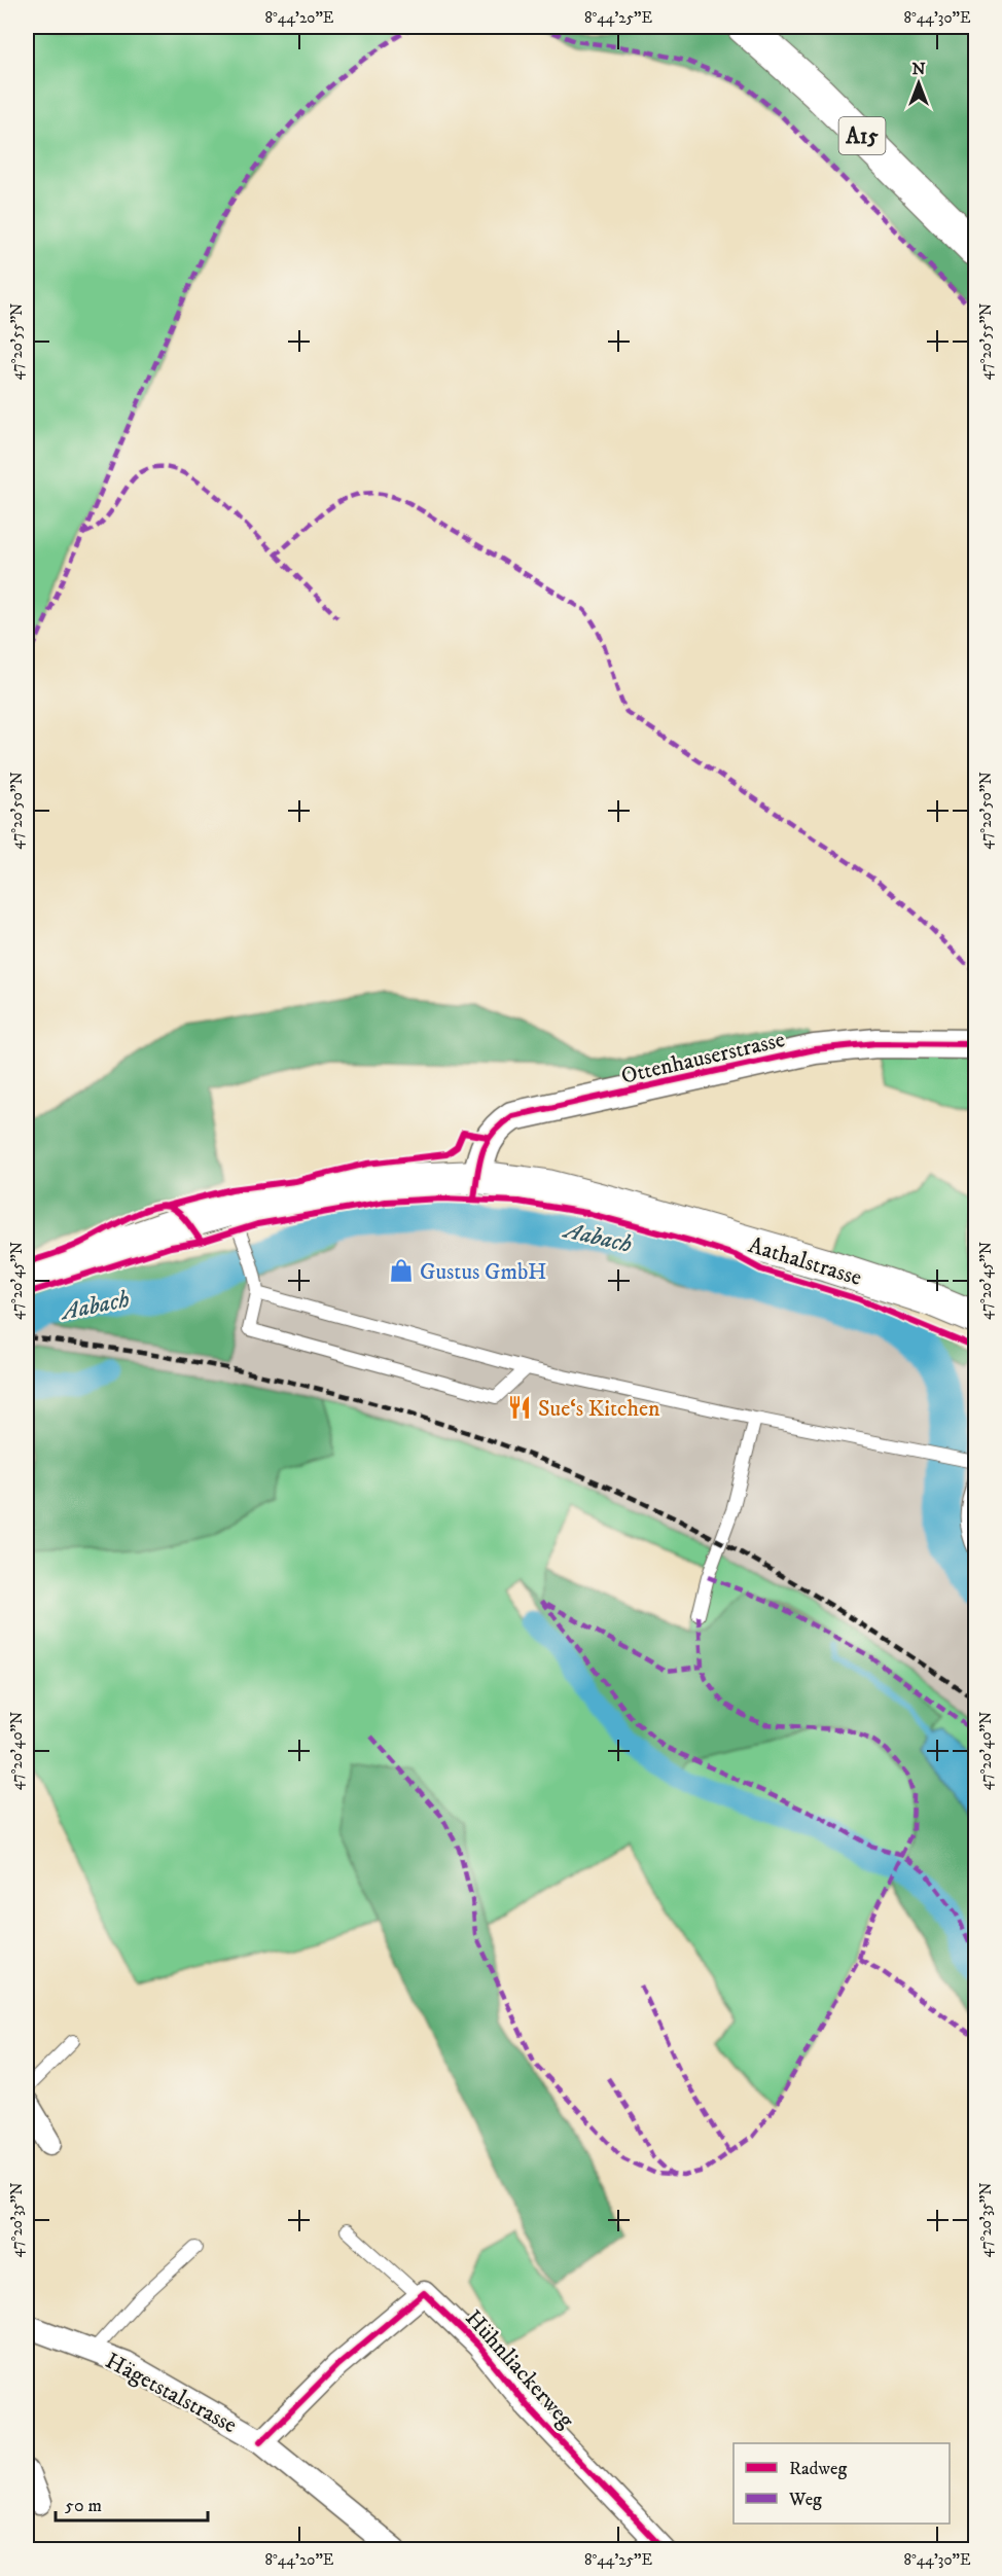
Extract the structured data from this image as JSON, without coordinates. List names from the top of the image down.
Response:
{
  "streets": {
    "highway": ["A15"],
    "main road": ["Aathalstrasse"],
    "street": ["Ottenhauserstrasse", "Hühnliackerweg", "Hägetstalstrasse"]
  },
  "crossings": [
    ["Ottenhauserstrasse", "Aathalstrasse"]
  ],
  "water": ["Aabach"],
  "places": {
    "shop": ["Gustus GmbH"],
    "restaurant": ["Sue‘s Kitchen"]
  },
  "legend": ["Radweg", "Weg"],
  "scale_bar": "50 m",
  "north": "top",
  "coordinates": [
    "8°44'20\"E",
    "8°44'25\"E",
    "8°44'30\"E",
    "47°20'55\"N",
    "47°20'50\"N",
    "47°20'45\"N",
    "47°20'40\"N",
    "47°20'35\"N"
  ]
}
